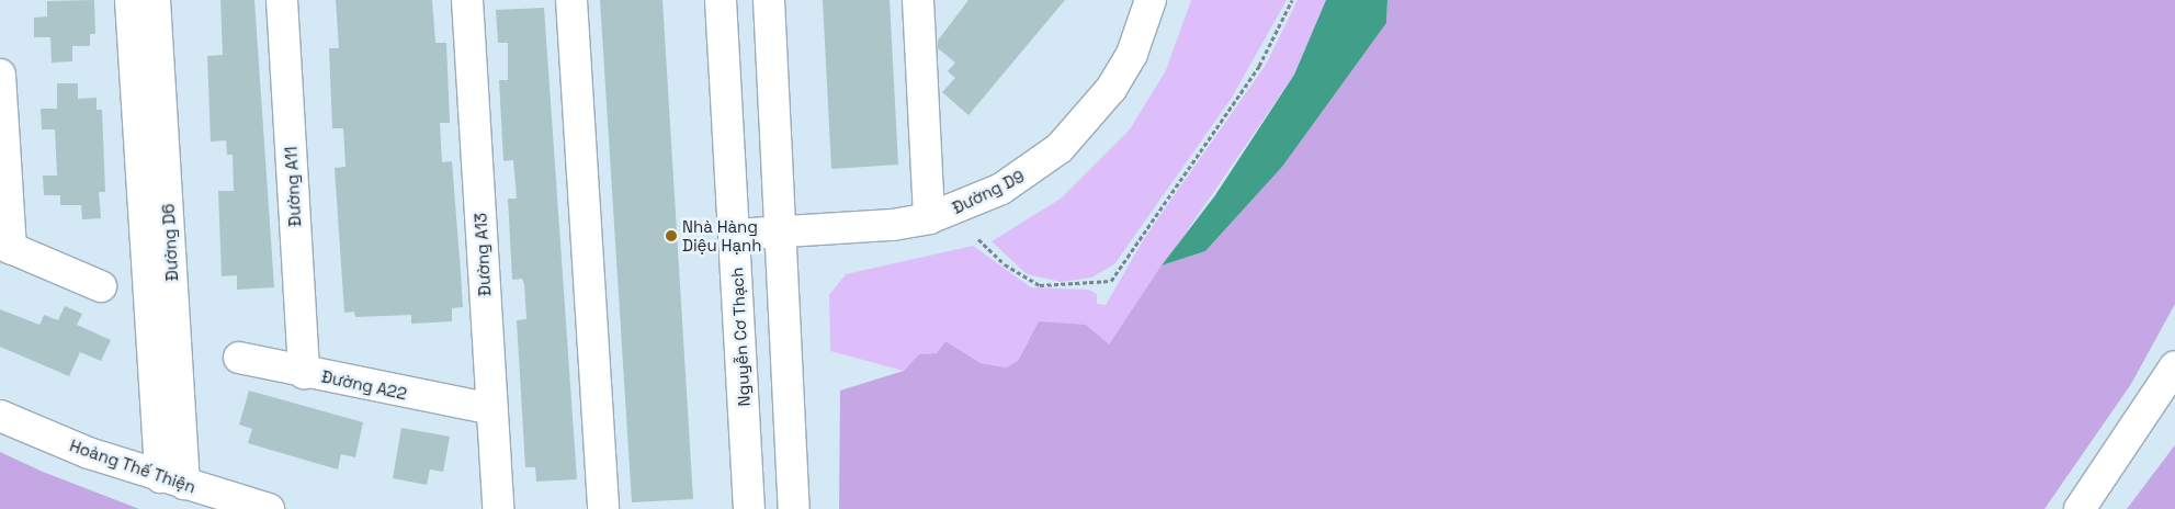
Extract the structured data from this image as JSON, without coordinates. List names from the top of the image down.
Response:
{
  "streets": {
    "street": [
      "Đường A11",
      "Đường D9",
      "Đường D6",
      "Đường A13",
      "Nguyễn Cơ Thạch",
      "Đường A22",
      "Hoàng Thế Thiện"
    ]
  },
  "crossings": [
    ["Đường A11", "Đường A22"],
    ["Đường D9", "Nguyễn Cơ Thạch"],
    ["Đường D6", "Hoàng Thế Thiện"],
    ["Đường A13", "Đường A22"]
  ],
  "places": ["Nhà Hàng Diệu Hạnh"]
}
